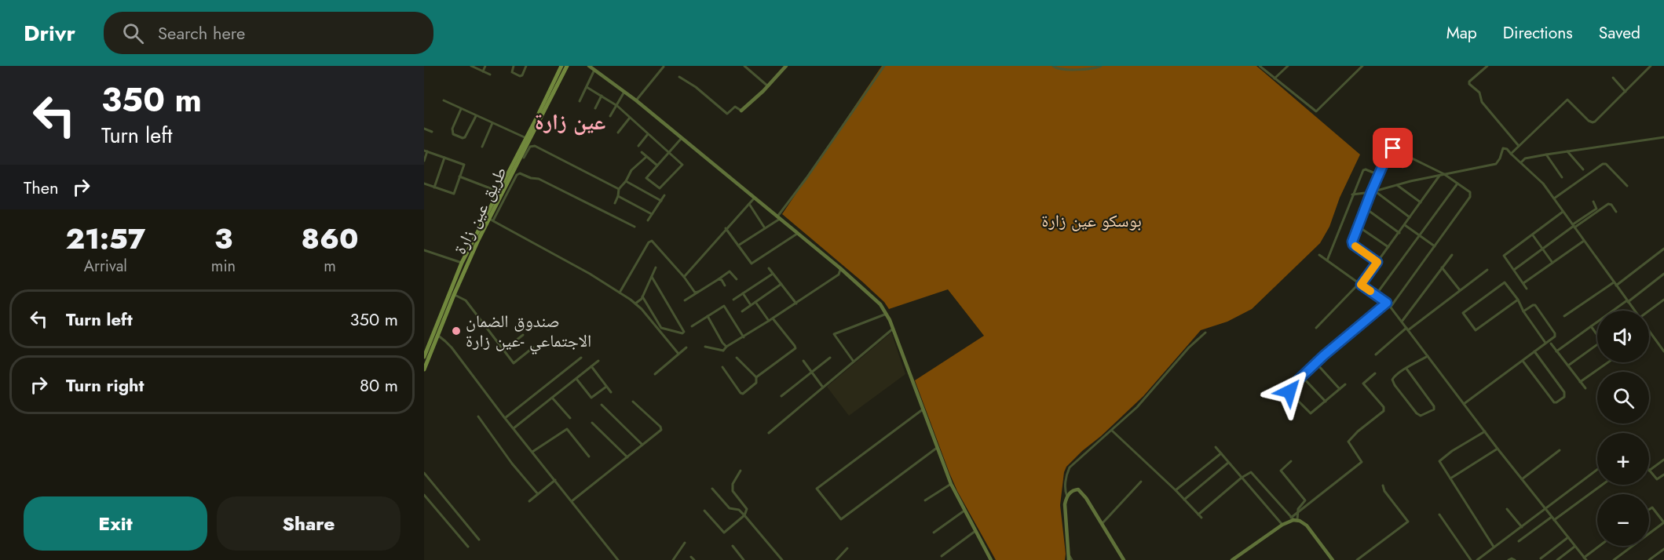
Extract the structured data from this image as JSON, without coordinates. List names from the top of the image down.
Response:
{
  "streets": {
    "main road": ["طريق عين زارة"]
  },
  "districts": ["عين زارة"],
  "parks": ["بوسكو عين زارة"],
  "places": ["صندوق الضمان الاجتماعي -عين زارة"],
  "page": {
    "header": "Drivr",
    "search": "Search here",
    "nav": ["Map", "Directions", "Saved"],
    "turn": ["350 m", "Turn left"],
    "then": "Then",
    "eta": [
      "21:57",
      "Arrival",
      "3",
      "min",
      "860",
      "m"
    ],
    "list": [
      {
        "name": "Turn left",
        "value": "350 m"
      },
      {
        "name": "Turn right",
        "value": "80 m"
      }
    ],
    "map_buttons": ["+", "−"],
    "buttons": ["Exit", "Share"]
  }
}
